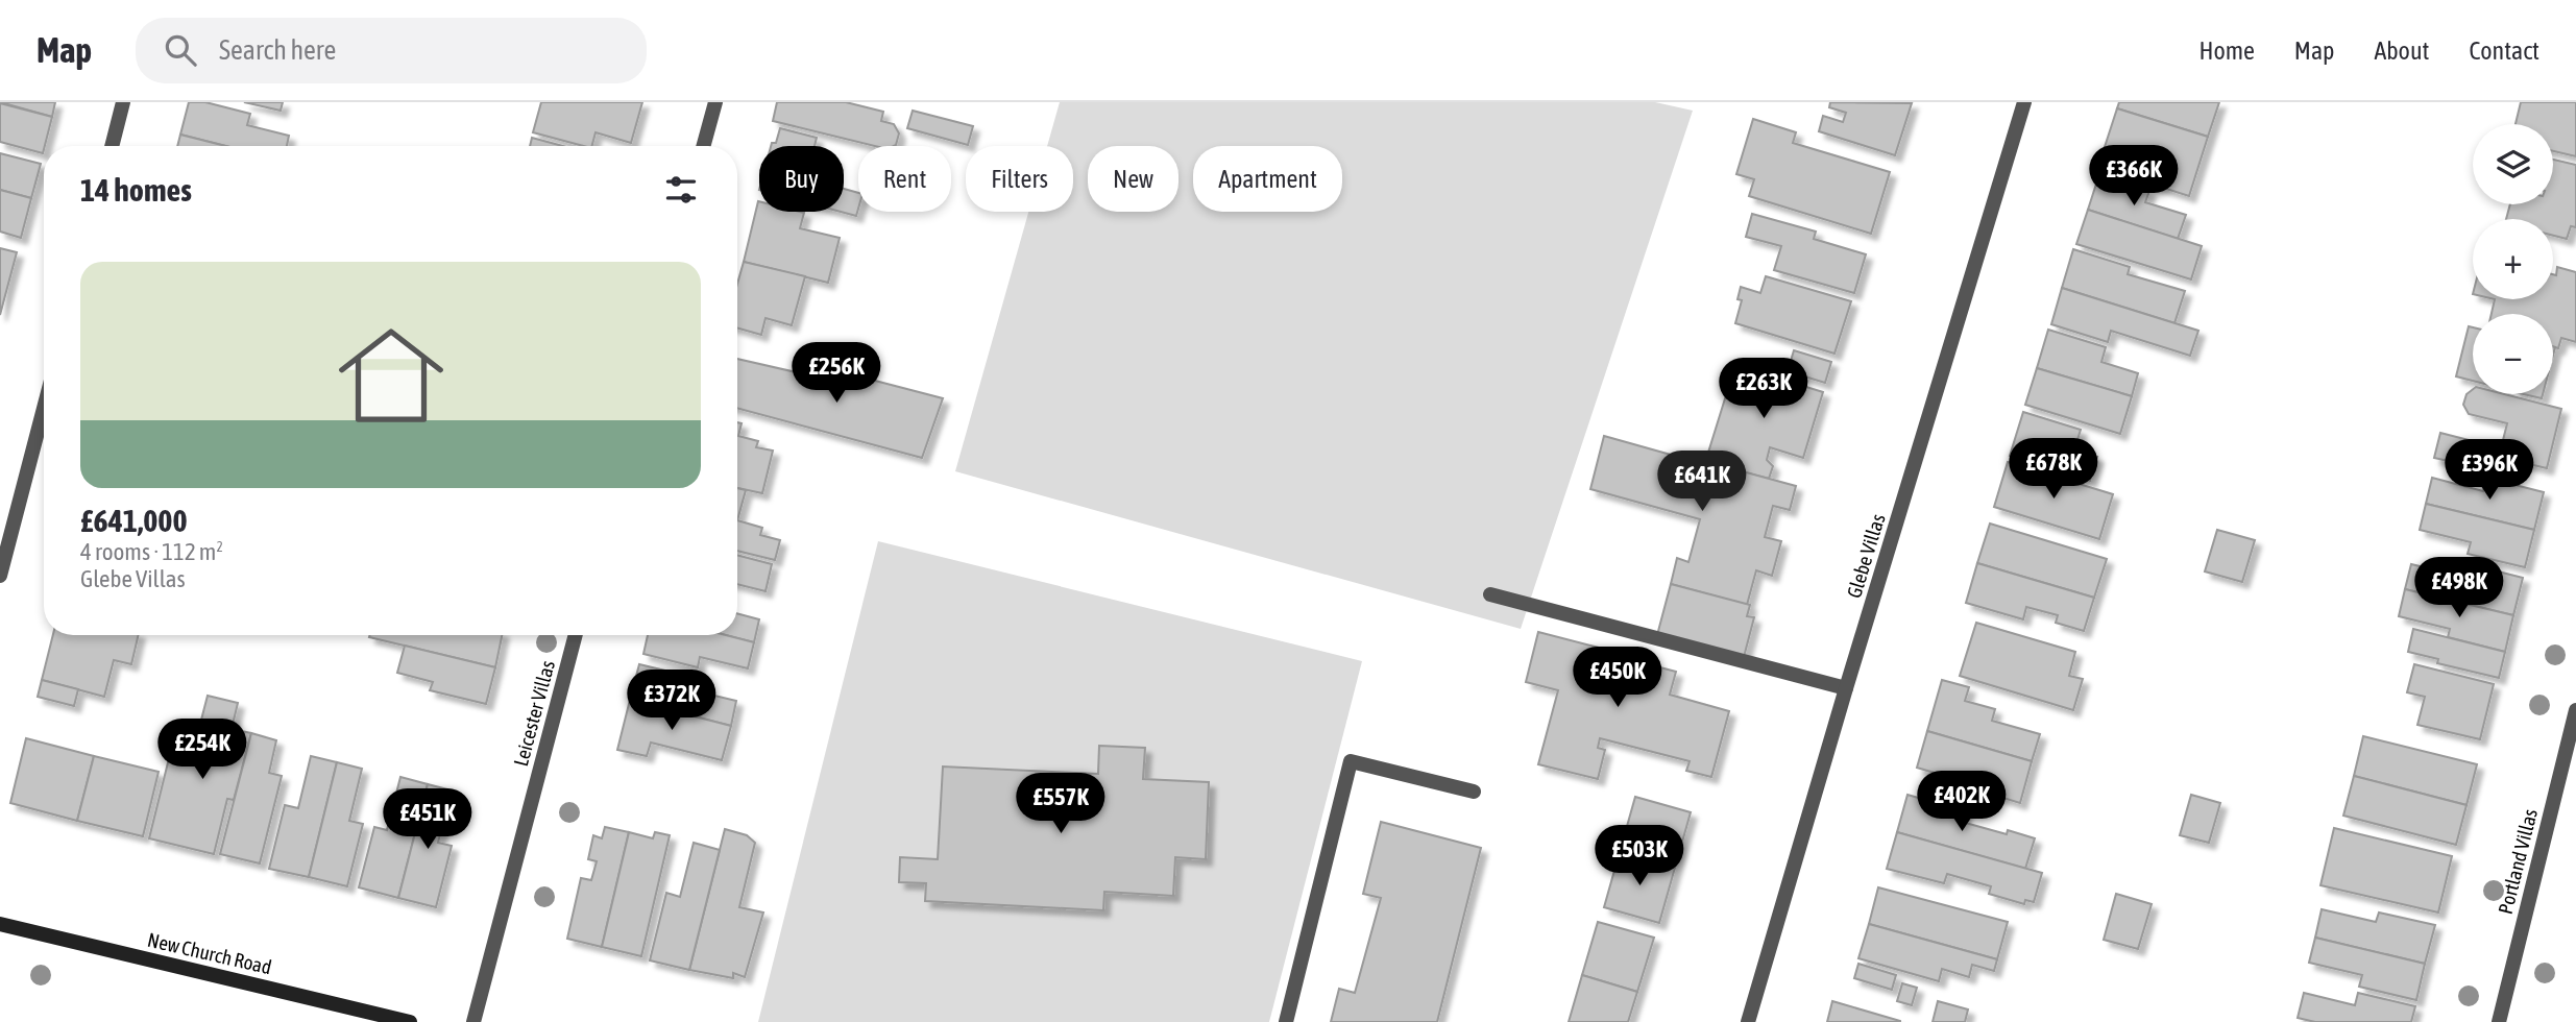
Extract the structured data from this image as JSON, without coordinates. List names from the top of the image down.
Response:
{
  "streets": {
    "main road": ["New Church Road"],
    "street": ["Glebe Villas", "Leicester Villas", "Portland Villas"]
  },
  "page": {
    "header": "Map",
    "search": "Search here",
    "nav": [
      "Home",
      "Map",
      "About",
      "Contact"
    ],
    "map_buttons": ["+", "−"],
    "price": [
      "£366K",
      "£256K",
      "£263K",
      "£678K",
      "£396K",
      "£641K",
      "£498K",
      "£450K",
      "£372K",
      "£254K",
      "£402K",
      "£557K",
      "£451K",
      "£503K"
    ],
    "chip": [
      "Buy",
      "Rent",
      "Filters",
      "New",
      "Apartment"
    ],
    "heading": "14 homes",
    "list": [
      {
        "name": "£641,000",
        "note": "4 rooms · 112 m² · Glebe Villas"
      }
    ]
  }
}
